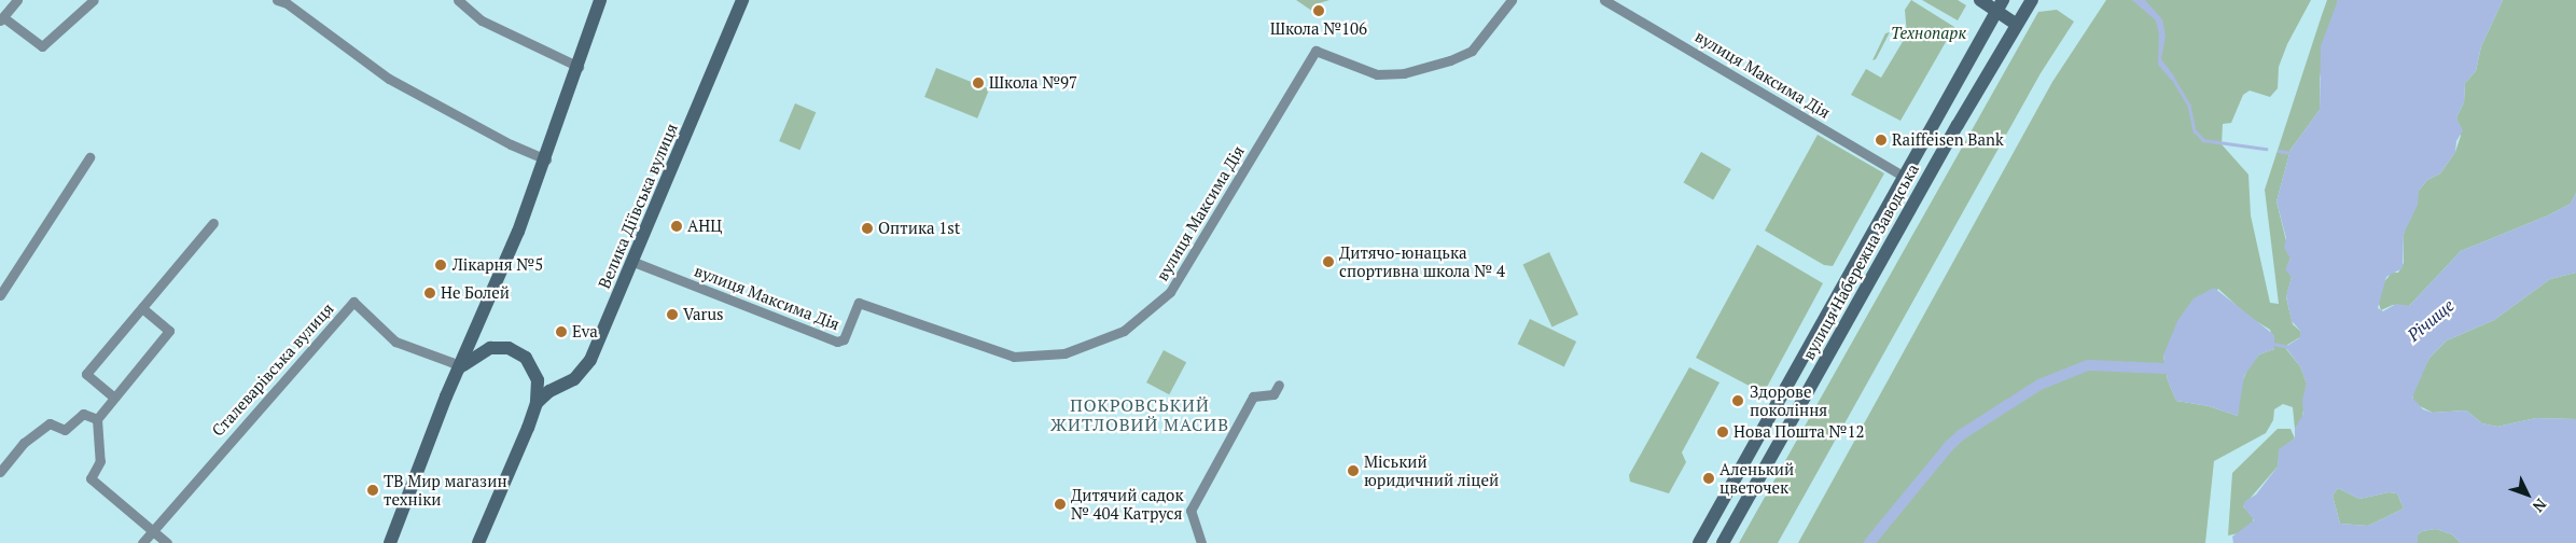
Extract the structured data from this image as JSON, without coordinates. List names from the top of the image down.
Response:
{
  "streets": {
    "main road": ["Велика Діївська вулиця", "вулиця Набережна Заводська"],
    "street": ["вулиця Максима Дія", "Сталеварівська вулиця"]
  },
  "crossings": [
    ["вулиця Максима Дія", "Велика Діївська вулиця"],
    ["вулиця Максима Дія", "вулиця Набережна Заводська"]
  ],
  "districts": ["ПОКРОВСЬКИЙ ЖИТЛОВИЙ МАСИВ"],
  "water": ["Річище"],
  "parks": ["Технопарк"],
  "places": [
    "Школа №106",
    "Школа №97",
    "Raiffeisen Bank",
    "АНЦ",
    "Оптика 1st",
    "Дитячо-юнацька спортивна школа № 4",
    "Лікарня №5",
    "Не Болей",
    "Varus",
    "Eva",
    "Здорове покоління",
    "Нова Пошта №12",
    "Міський юридичний ліцей",
    "Аленький цветочек",
    "ТВ Мир магазин техніки",
    "Дитячий садок № 404 Катруся"
  ],
  "north": "bottom right"
}
